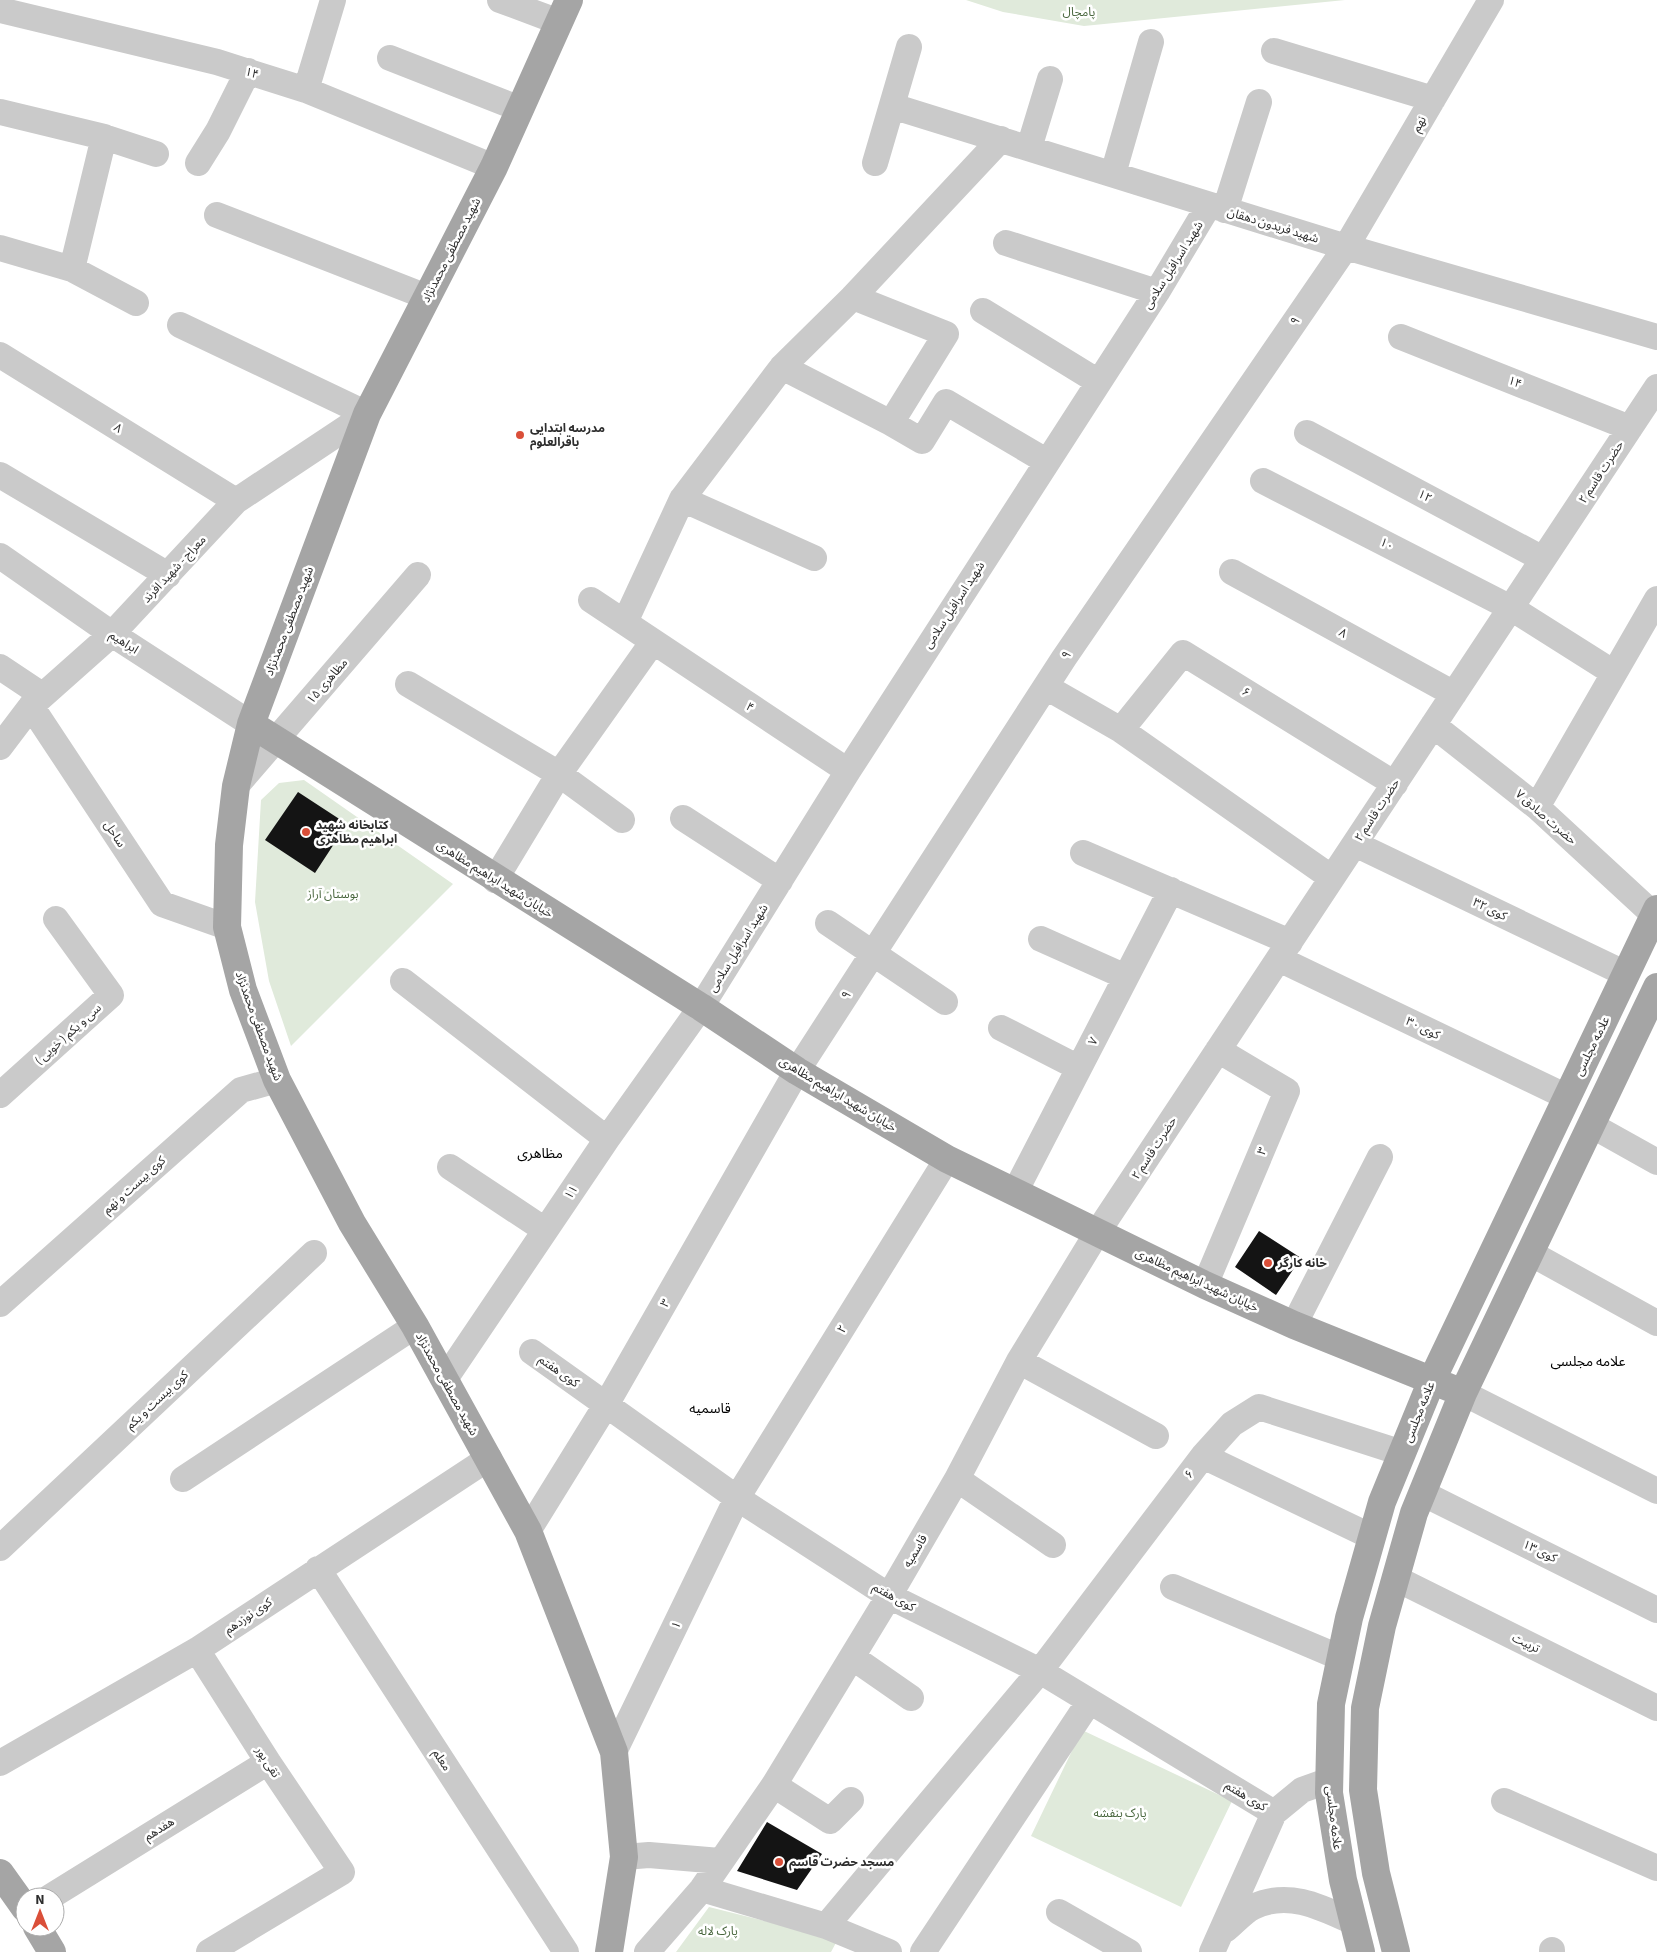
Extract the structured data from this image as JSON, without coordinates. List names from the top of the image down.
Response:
{
  "streets": {
    "main road": ["شهید مصطفی محمدنژاد", "خیابان شهید ابراهیم مظاهری", "علامه مجلسی"],
    "street": [
      "۱۴",
      "نهم",
      "شهید فریدون دهقان",
      "شهید اسرافیل سلامی",
      "۹",
      "۸",
      "۲ حضرت قاسم",
      "۱۲",
      "۱۰",
      "معراج - شهید افرند",
      "ابراهیم",
      "۱۵ مظاهری",
      "۶",
      "۴",
      "۷ حضرت صادق",
      "ساحل",
      "کوی ۳۲",
      "کوی ۳۰",
      "سی و یکم ( خویی )",
      "۷",
      "۳",
      "کوی بیست و نهم",
      "۱۱",
      "۲",
      "کوی هفتم",
      "کوی بیست و یکم",
      "قاسمیه",
      "کوی ۱۳",
      "کوی نوزدهم",
      "۱",
      "تربیت",
      "معلم",
      "تقی پور",
      "هفدهم"
    ]
  },
  "crossings": [
    ["۱۴", "شهید مصطفی محمدنژاد"],
    ["۱۴", "۲ حضرت قاسم"],
    ["نهم", "شهید فریدون دهقان"],
    ["نهم", "۹"],
    ["شهید فریدون دهقان", "شهید اسرافیل سلامی"],
    ["شهید فریدون دهقان", "۹"],
    ["شهید مصطفی محمدنژاد", "معراج - شهید افرند"],
    ["شهید مصطفی محمدنژاد", "ابراهیم"],
    ["شهید مصطفی محمدنژاد", "۱۵ مظاهری"],
    ["شهید مصطفی محمدنژاد", "ساحل"],
    ["شهید مصطفی محمدنژاد", "خیابان شهید ابراهیم مظاهری"],
    ["شهید مصطفی محمدنژاد", "۳"],
    ["شهید مصطفی محمدنژاد", "کوی بیست و نهم"],
    ["شهید مصطفی محمدنژاد", "۱۱"],
    ["شهید مصطفی محمدنژاد", "کوی نوزدهم"],
    ["شهید مصطفی محمدنژاد", "۱"],
    ["شهید اسرافیل سلامی", "۴"],
    ["شهید اسرافیل سلامی", "خیابان شهید ابراهیم مظاهری"],
    ["شهید اسرافیل سلامی", "۱۱"],
    ["۹", "خیابان شهید ابراهیم مظاهری"],
    ["۹", "۳"],
    ["۸", "۲ حضرت قاسم"],
    ["۸", "معراج - شهید افرند"],
    ["۲ حضرت قاسم", "۱۲"],
    ["۲ حضرت قاسم", "۱۰"],
    ["۲ حضرت قاسم", "۶"],
    ["۲ حضرت قاسم", "۷ حضرت صادق"],
    ["۲ حضرت قاسم", "خیابان شهید ابراهیم مظاهری"],
    ["۲ حضرت قاسم", "کوی ۳۲"],
    ["۲ حضرت قاسم", "کوی ۳۰"],
    ["۲ حضرت قاسم", "۳"],
    ["۲ حضرت قاسم", "قاسمیه"],
    ["معراج - شهید افرند", "ابراهیم"],
    ["معراج - شهید افرند", "ساحل"],
    ["ابراهیم", "خیابان شهید ابراهیم مظاهری"],
    ["۱۵ مظاهری", "خیابان شهید ابراهیم مظاهری"],
    ["۶", "علامه مجلسی"],
    ["۶", "کوی هفتم"],
    ["۷ حضرت صادق", "علامه مجلسی"],
    ["خیابان شهید ابراهیم مظاهری", "۷"],
    ["خیابان شهید ابراهیم مظاهری", "علامه مجلسی"],
    ["خیابان شهید ابراهیم مظاهری", "۳"],
    ["خیابان شهید ابراهیم مظاهری", "۱۱"],
    ["خیابان شهید ابراهیم مظاهری", "۲"],
    ["خیابان شهید ابراهیم مظاهری", "قاسمیه"],
    ["کوی ۳۲", "علامه مجلسی"],
    ["کوی ۳۰", "۷"],
    ["کوی ۳۰", "علامه مجلسی"],
    ["۳", "کوی هفتم"],
    ["۲", "کوی هفتم"],
    ["۲", "۱"],
    ["کوی هفتم", "قاسمیه"],
    ["کوی هفتم", "۱"],
    ["کوی نوزدهم", "معلم"],
    ["کوی نوزدهم", "تقی پور"],
    ["تقی پور", "هفدهم"]
  ],
  "districts": ["مظاهری", "علامه مجلسی", "قاسمیه"],
  "parks": [
    "پامچال",
    "بوستان آراز",
    "پارک بنفشه",
    "پارک لاله"
  ],
  "places": [
    "مدرسه ابتدایی باقرالعلوم",
    "کتابخانه شهید ابراهیم مظاهری",
    "خانه کارگر",
    "مسجد حضرت قاسم"
  ],
  "north": "top"
}
